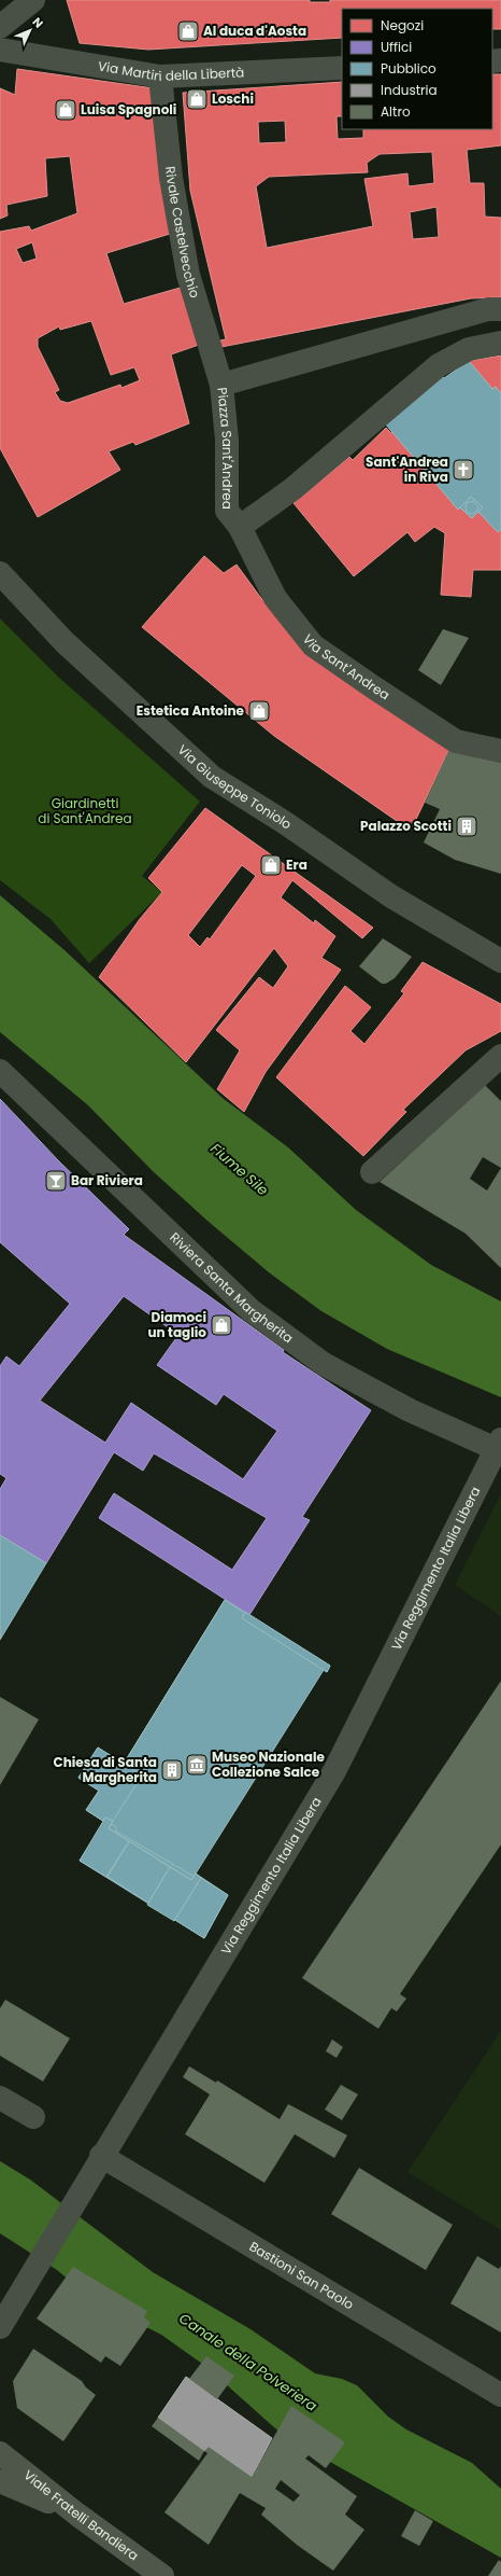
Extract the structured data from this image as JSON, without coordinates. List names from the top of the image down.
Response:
{
  "streets": {
    "main road": ["Viale Fratelli Bandiera"],
    "street": [
      "Via Martiri della Libertà",
      "Rivale Castelvecchio",
      "Piazza Sant'Andrea",
      "Via Sant'Andrea",
      "Via Giuseppe Toniolo",
      "Riviera Santa Margherita",
      "Via Reggimento Italia Libera",
      "Bastioni San Paolo"
    ]
  },
  "crossings": [
    ["Via Martiri della Libertà", "Rivale Castelvecchio"],
    ["Rivale Castelvecchio", "Piazza Sant'Andrea"],
    ["Piazza Sant'Andrea", "Via Sant'Andrea"],
    ["Riviera Santa Margherita", "Via Reggimento Italia Libera"],
    ["Via Reggimento Italia Libera", "Bastioni San Paolo"]
  ],
  "water": ["Fiume Sile", "Canale della Polveriera"],
  "parks": ["Giardinetti di Sant'Andrea"],
  "places": {
    "shop": [
      "Al duca d'Aosta",
      "Loschi",
      "Luisa Spagnoli",
      "Estetica Antoine",
      "Era",
      "Diamoci un taglio"
    ],
    "church": ["Sant'Andrea in Riva"],
    "building": ["Palazzo Scotti", "Chiesa di Santa Margherita"],
    "bar": ["Bar Riviera"],
    "museum": ["Museo Nazionale Collezione Salce"]
  },
  "legend": [
    "Negozi",
    "Uffici",
    "Pubblico",
    "Industria",
    "Altro"
  ],
  "north": "top right"
}
